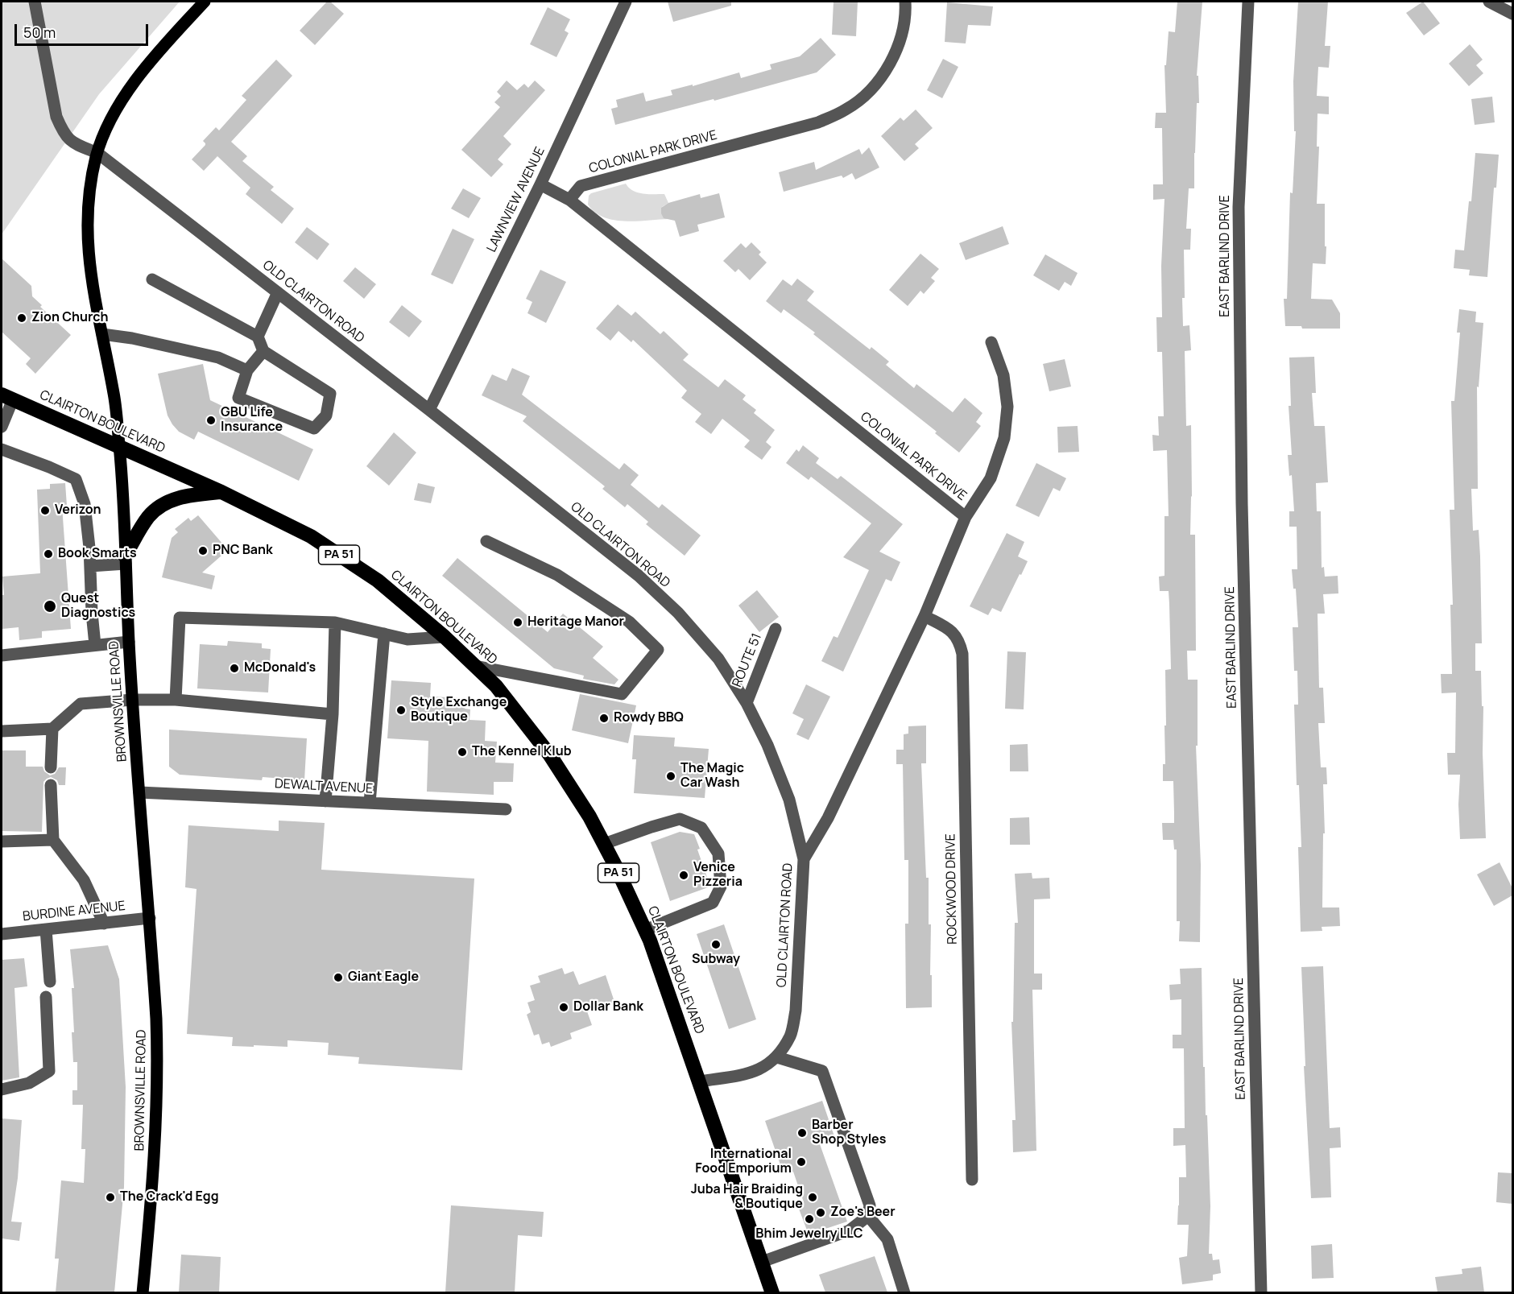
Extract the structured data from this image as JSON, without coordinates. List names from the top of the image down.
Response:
{
  "streets": {
    "highway": ["CLAIRTON BOULEVARD", "PA 51"],
    "main road": ["BROWNSVILLE ROAD"],
    "street": [
      "COLONIAL PARK DRIVE",
      "LAWNVIEW AVENUE",
      "EAST BARLIND DRIVE",
      "OLD CLAIRTON ROAD",
      "ROUTE 51",
      "DEWALT AVENUE",
      "ROCKWOOD DRIVE",
      "BURDINE AVENUE"
    ]
  },
  "crossings": [
    ["COLONIAL PARK DRIVE", "LAWNVIEW AVENUE"],
    ["COLONIAL PARK DRIVE", "OLD CLAIRTON ROAD"],
    ["COLONIAL PARK DRIVE", "ROCKWOOD DRIVE"],
    ["LAWNVIEW AVENUE", "OLD CLAIRTON ROAD"],
    ["OLD CLAIRTON ROAD", "CLAIRTON BOULEVARD"],
    ["OLD CLAIRTON ROAD", "ROUTE 51"],
    ["OLD CLAIRTON ROAD", "BROWNSVILLE ROAD"],
    ["CLAIRTON BOULEVARD", "BROWNSVILLE ROAD"],
    ["BROWNSVILLE ROAD", "DEWALT AVENUE"],
    ["BROWNSVILLE ROAD", "BURDINE AVENUE"]
  ],
  "places": [
    "Zion Church",
    "GBU Life Insurance",
    "Verizon",
    "PNC Bank",
    "Book Smarts",
    "Quest Diagnostics",
    "Heritage Manor",
    "McDonald's",
    "Style Exchange Boutique",
    "Rowdy BBQ",
    "The Kennel Klub",
    "The Magic Car Wash",
    "Venice Pizzeria",
    "Subway",
    "Giant Eagle",
    "Dollar Bank",
    "Barber Shop Styles",
    "International Food Emporium",
    "The Crack'd Egg",
    "Juba Hair Braiding & Boutique",
    "Zoe's Beer",
    "Bhim Jewelry LLC"
  ],
  "scale_bar": "50 m"
}
